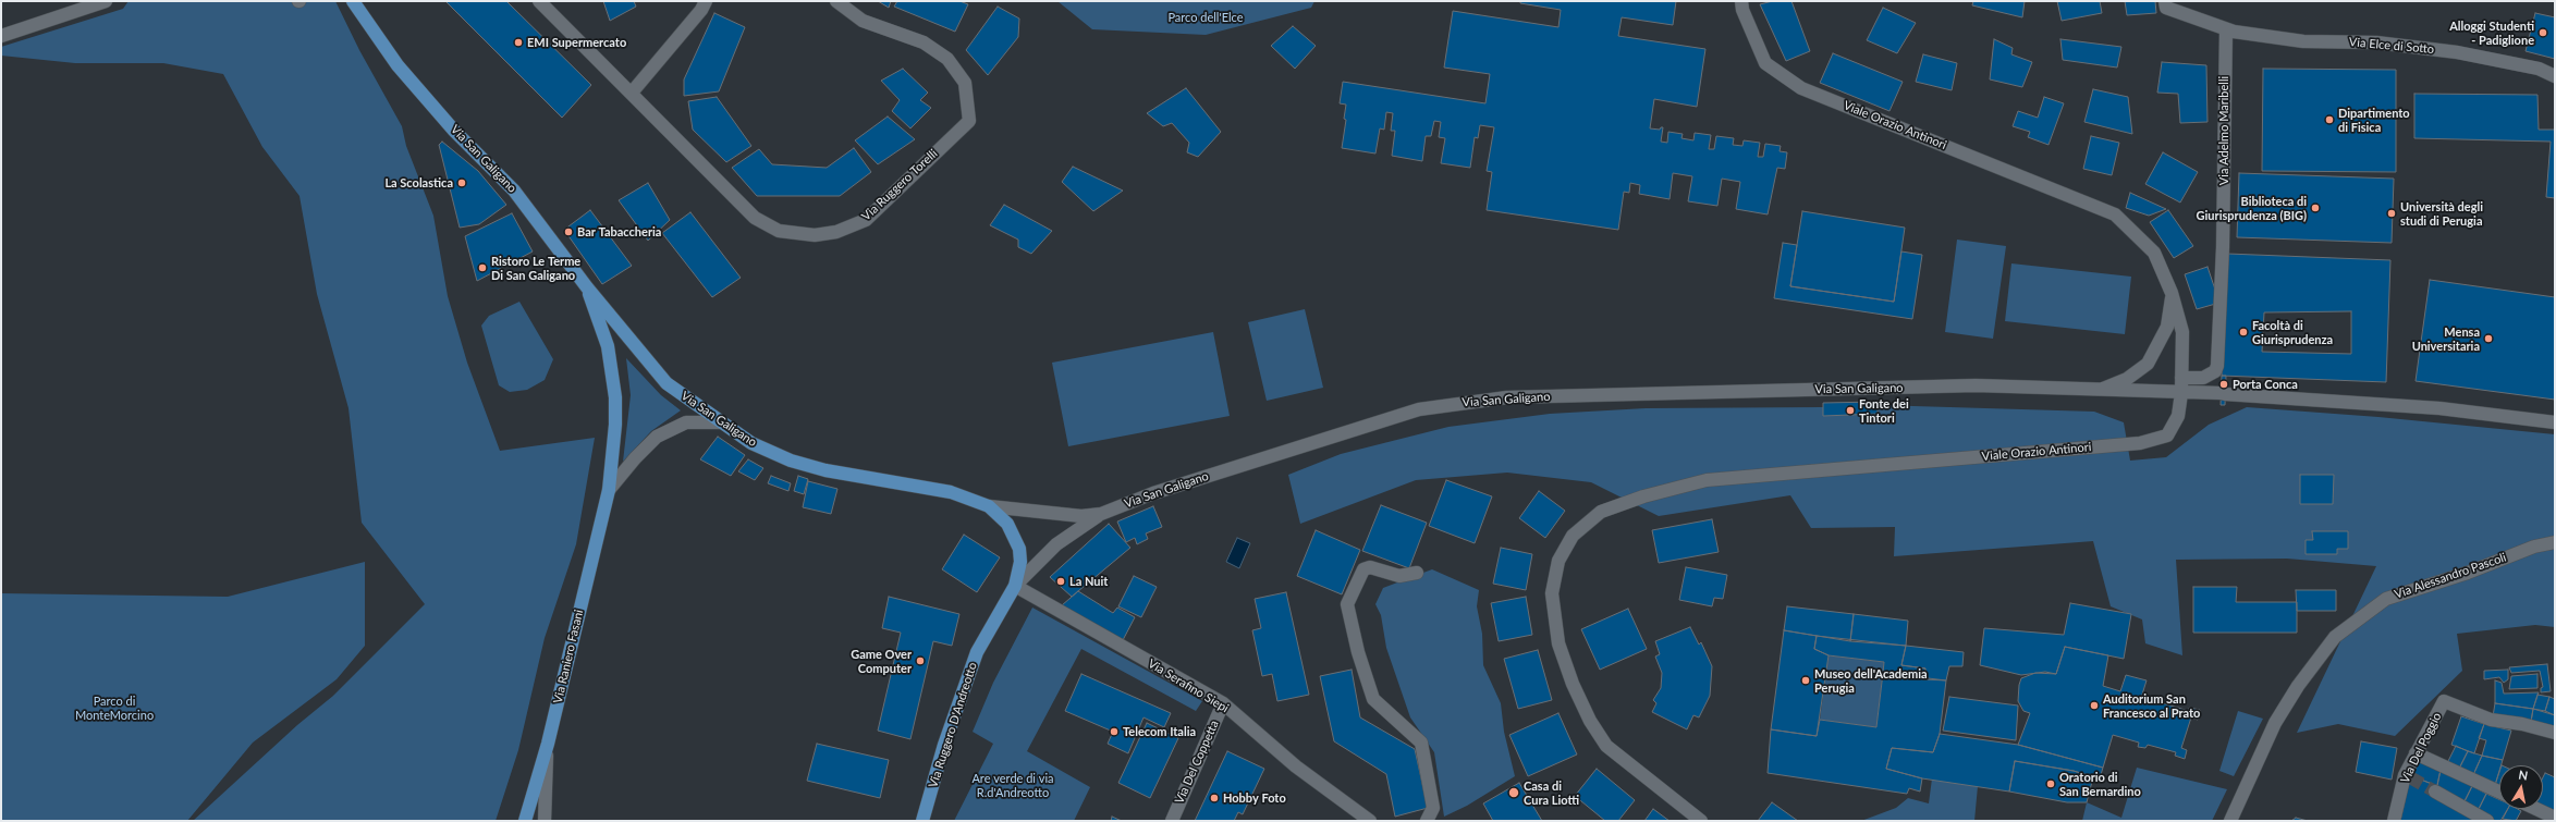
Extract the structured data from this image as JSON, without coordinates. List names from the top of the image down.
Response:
{
  "streets": {
    "main road": ["Via San Galigano", "Via Raniero Fasani", "Via Ruggero D'Andreotto"],
    "street": [
      "Via Elce di Sotto",
      "Viale Orazio Antinori",
      "Via Adelmo Maribelli",
      "Via Ruggero Torelli",
      "Via Alessandro Pascoli",
      "Via Serafino Siepi",
      "Via Del Poggio",
      "Via Del Coppetta"
    ]
  },
  "crossings": [
    ["Via Elce di Sotto", "Via Adelmo Maribelli"],
    ["Viale Orazio Antinori", "Via Adelmo Maribelli"],
    ["Viale Orazio Antinori", "Via San Galigano"],
    ["Via San Galigano", "Via Raniero Fasani"],
    ["Via San Galigano", "Via Ruggero D'Andreotto"],
    ["Via Serafino Siepi", "Via Ruggero D'Andreotto"],
    ["Via Serafino Siepi", "Via Del Coppetta"]
  ],
  "parks": ["Parco dell'Elce", "Parco di MonteMorcino", "Are verde di via R.d'Andreotto"],
  "places": [
    "Alloggi Studenti - Padiglione",
    "EMI Supermercato",
    "Dipartimento di Fisica",
    "La Scolastica",
    "Biblioteca di Giurisprudenza (BIG)",
    "Università degli studi di Perugia",
    "Bar Tabaccheria",
    "Ristoro Le Terme Di San Galigano",
    "Facoltà di Giurisprudenza",
    "Mensa Universitaria",
    "Porta Conca",
    "Fonte dei Tintori",
    "La Nuit",
    "Game Over Computer",
    "Museo dell'Academia Perugia",
    "Auditorium San Francesco al Prato",
    "Telecom Italia",
    "Oratorio di San Bernardino",
    "Casa di Cura Liotti",
    "Hobby Foto"
  ],
  "north": "top"
}
